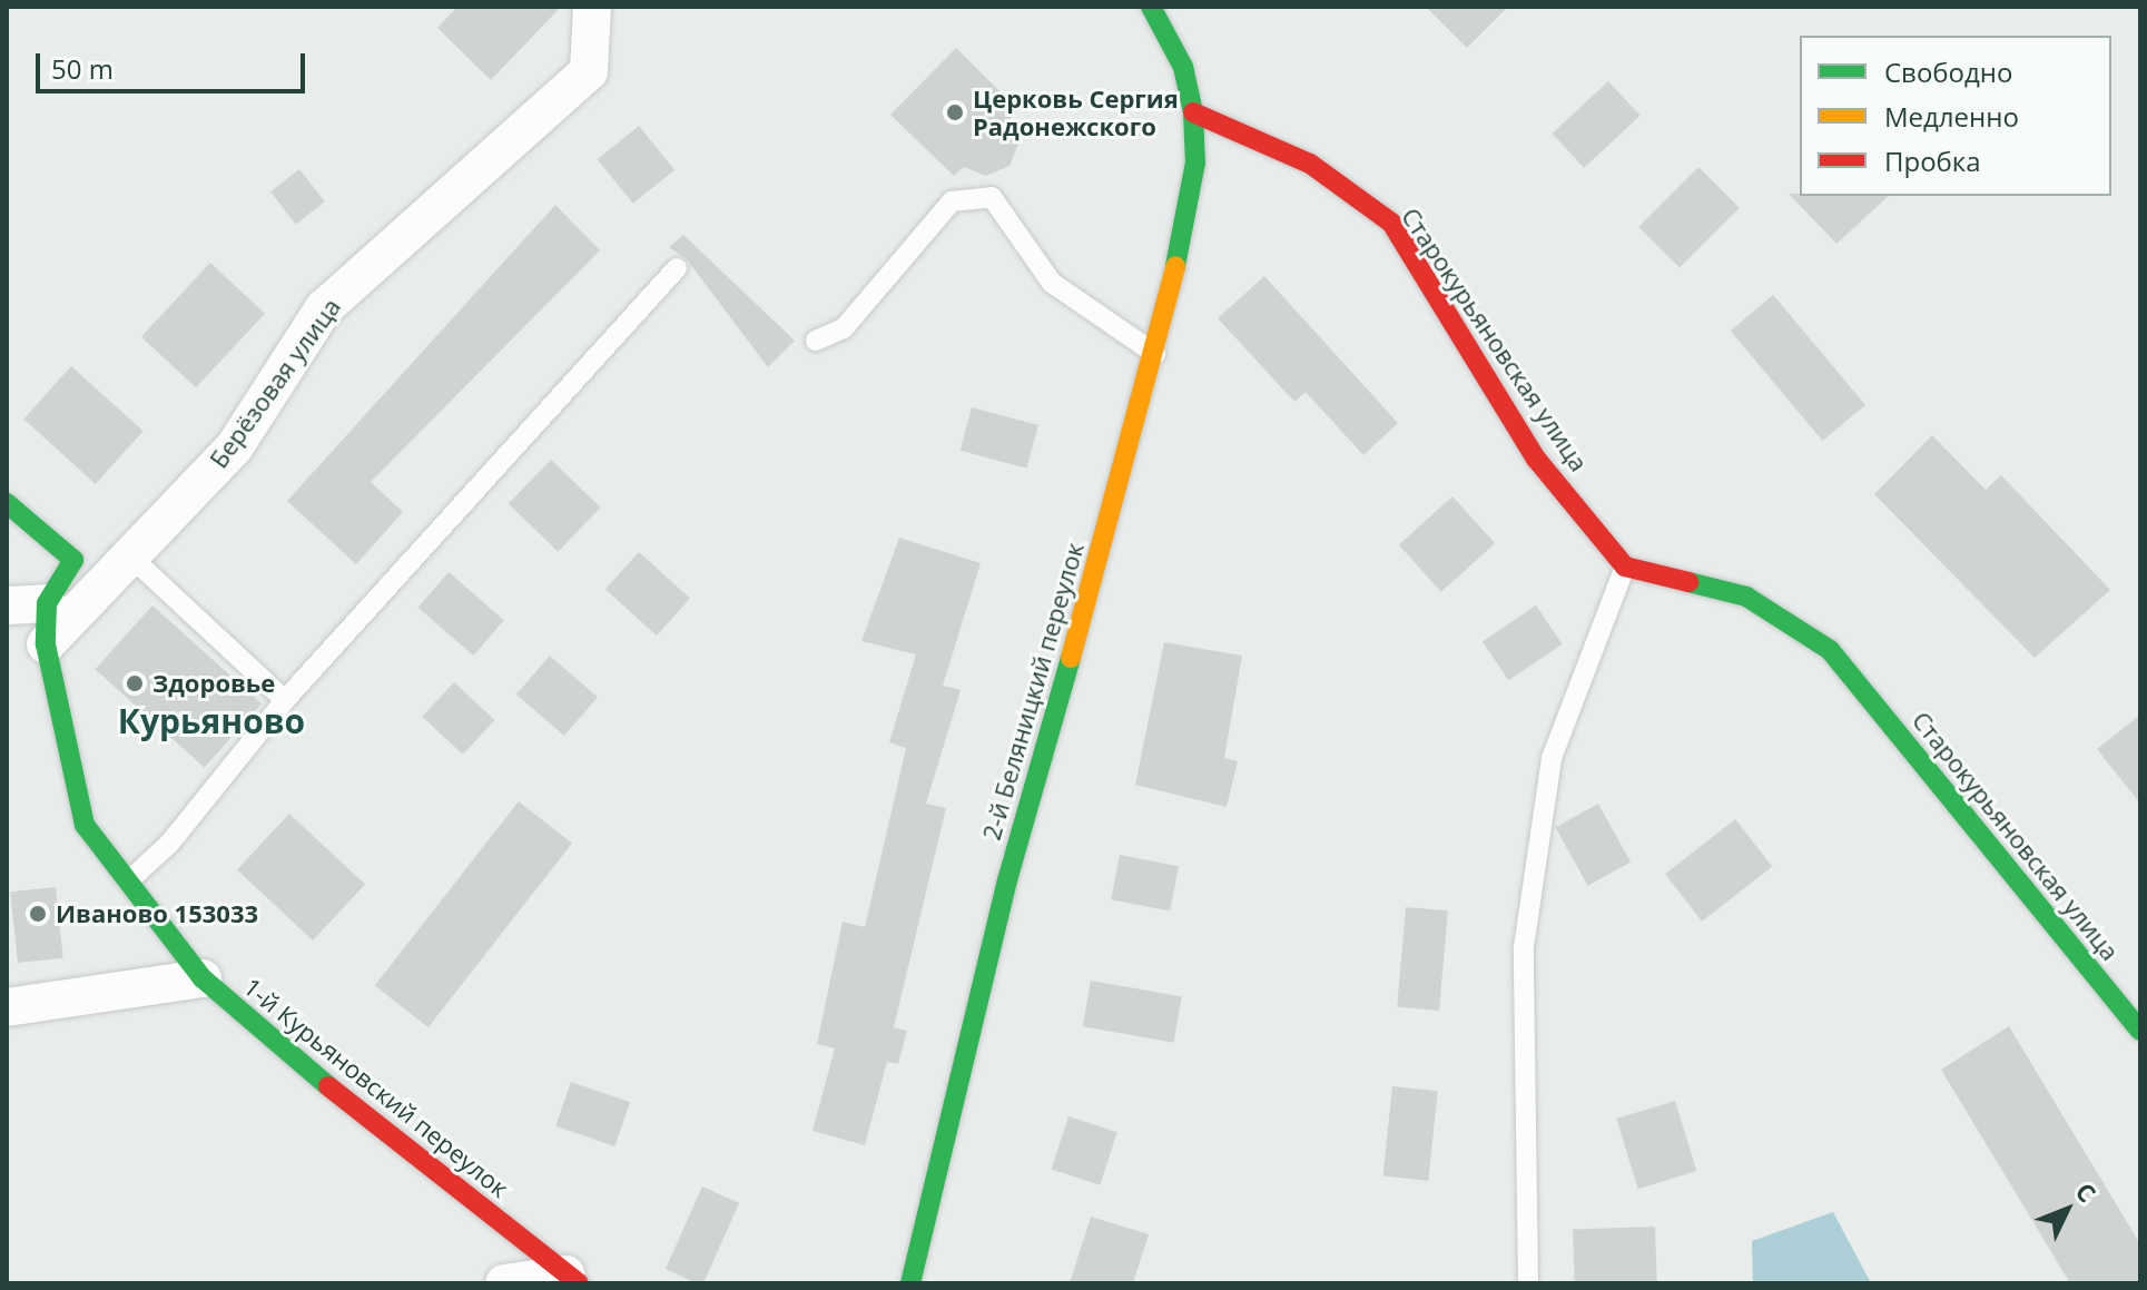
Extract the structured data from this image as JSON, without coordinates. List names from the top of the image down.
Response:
{
  "streets": {
    "street": [
      "Старокурьяновская улица",
      "Берёзовая улица",
      "2-й Беляницкий переулок",
      "1-й Курьяновский переулок"
    ]
  },
  "crossings": [
    ["Старокурьяновская улица", "2-й Беляницкий переулок"],
    ["Берёзовая улица", "1-й Курьяновский переулок"]
  ],
  "districts": ["Курьяново"],
  "places": ["Церковь Сергия Радонежского", "Здоровье", "Иваново 153033"],
  "legend": ["Свободно", "Медленно", "Пробка"],
  "scale_bar": "50 m",
  "north": "top right"
}
